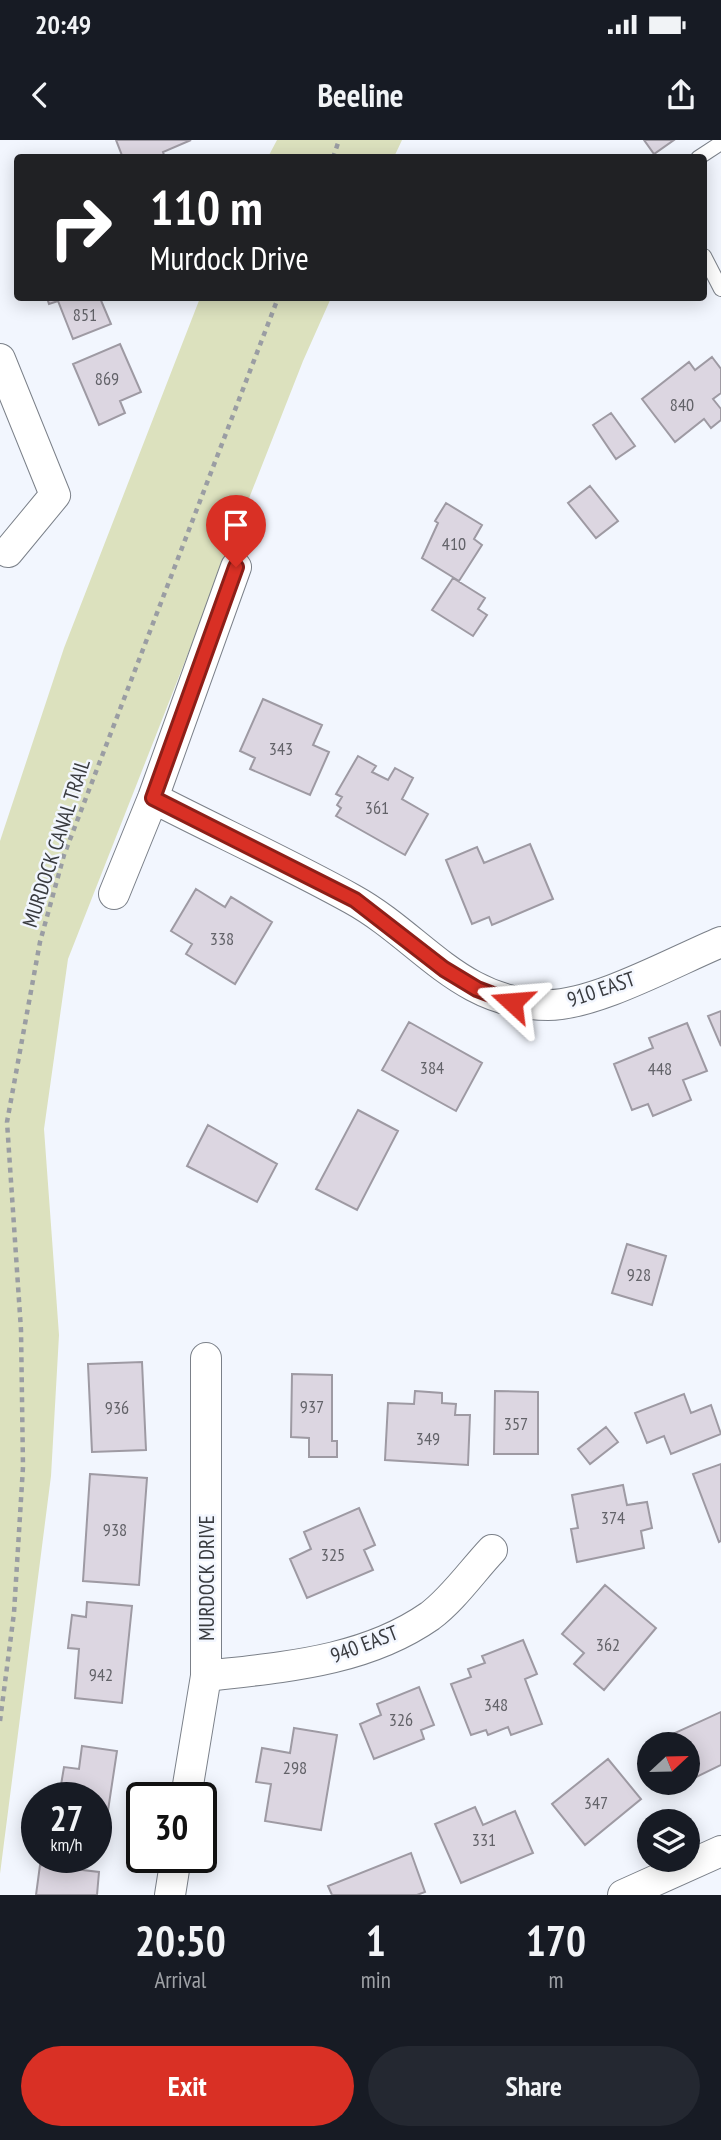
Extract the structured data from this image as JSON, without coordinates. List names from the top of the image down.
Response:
{
  "streets": {
    "street": ["910 EAST", "MURDOCK DRIVE", "940 EAST"],
    "path": ["MURDOCK CANAL TRAIL"]
  },
  "crossings": [
    ["MURDOCK DRIVE", "940 EAST"]
  ],
  "house_numbers": [
    "851",
    "869",
    "840",
    "410",
    "343",
    "361",
    "338",
    "384",
    "448",
    "928",
    "937",
    "936",
    "357",
    "349",
    "374",
    "938",
    "325",
    "362",
    "942",
    "348",
    "326",
    "298",
    "347",
    "331"
  ],
  "north": "right",
  "page": {
    "status": "20:49",
    "header": "Beeline",
    "turn": ["110 m", "Murdock Drive"],
    "speed": "27 km/h",
    "limit": "30",
    "eta": [
      "20:50",
      "Arrival",
      "1",
      "min",
      "170",
      "m"
    ],
    "buttons": ["Exit", "Share"]
  }
}
